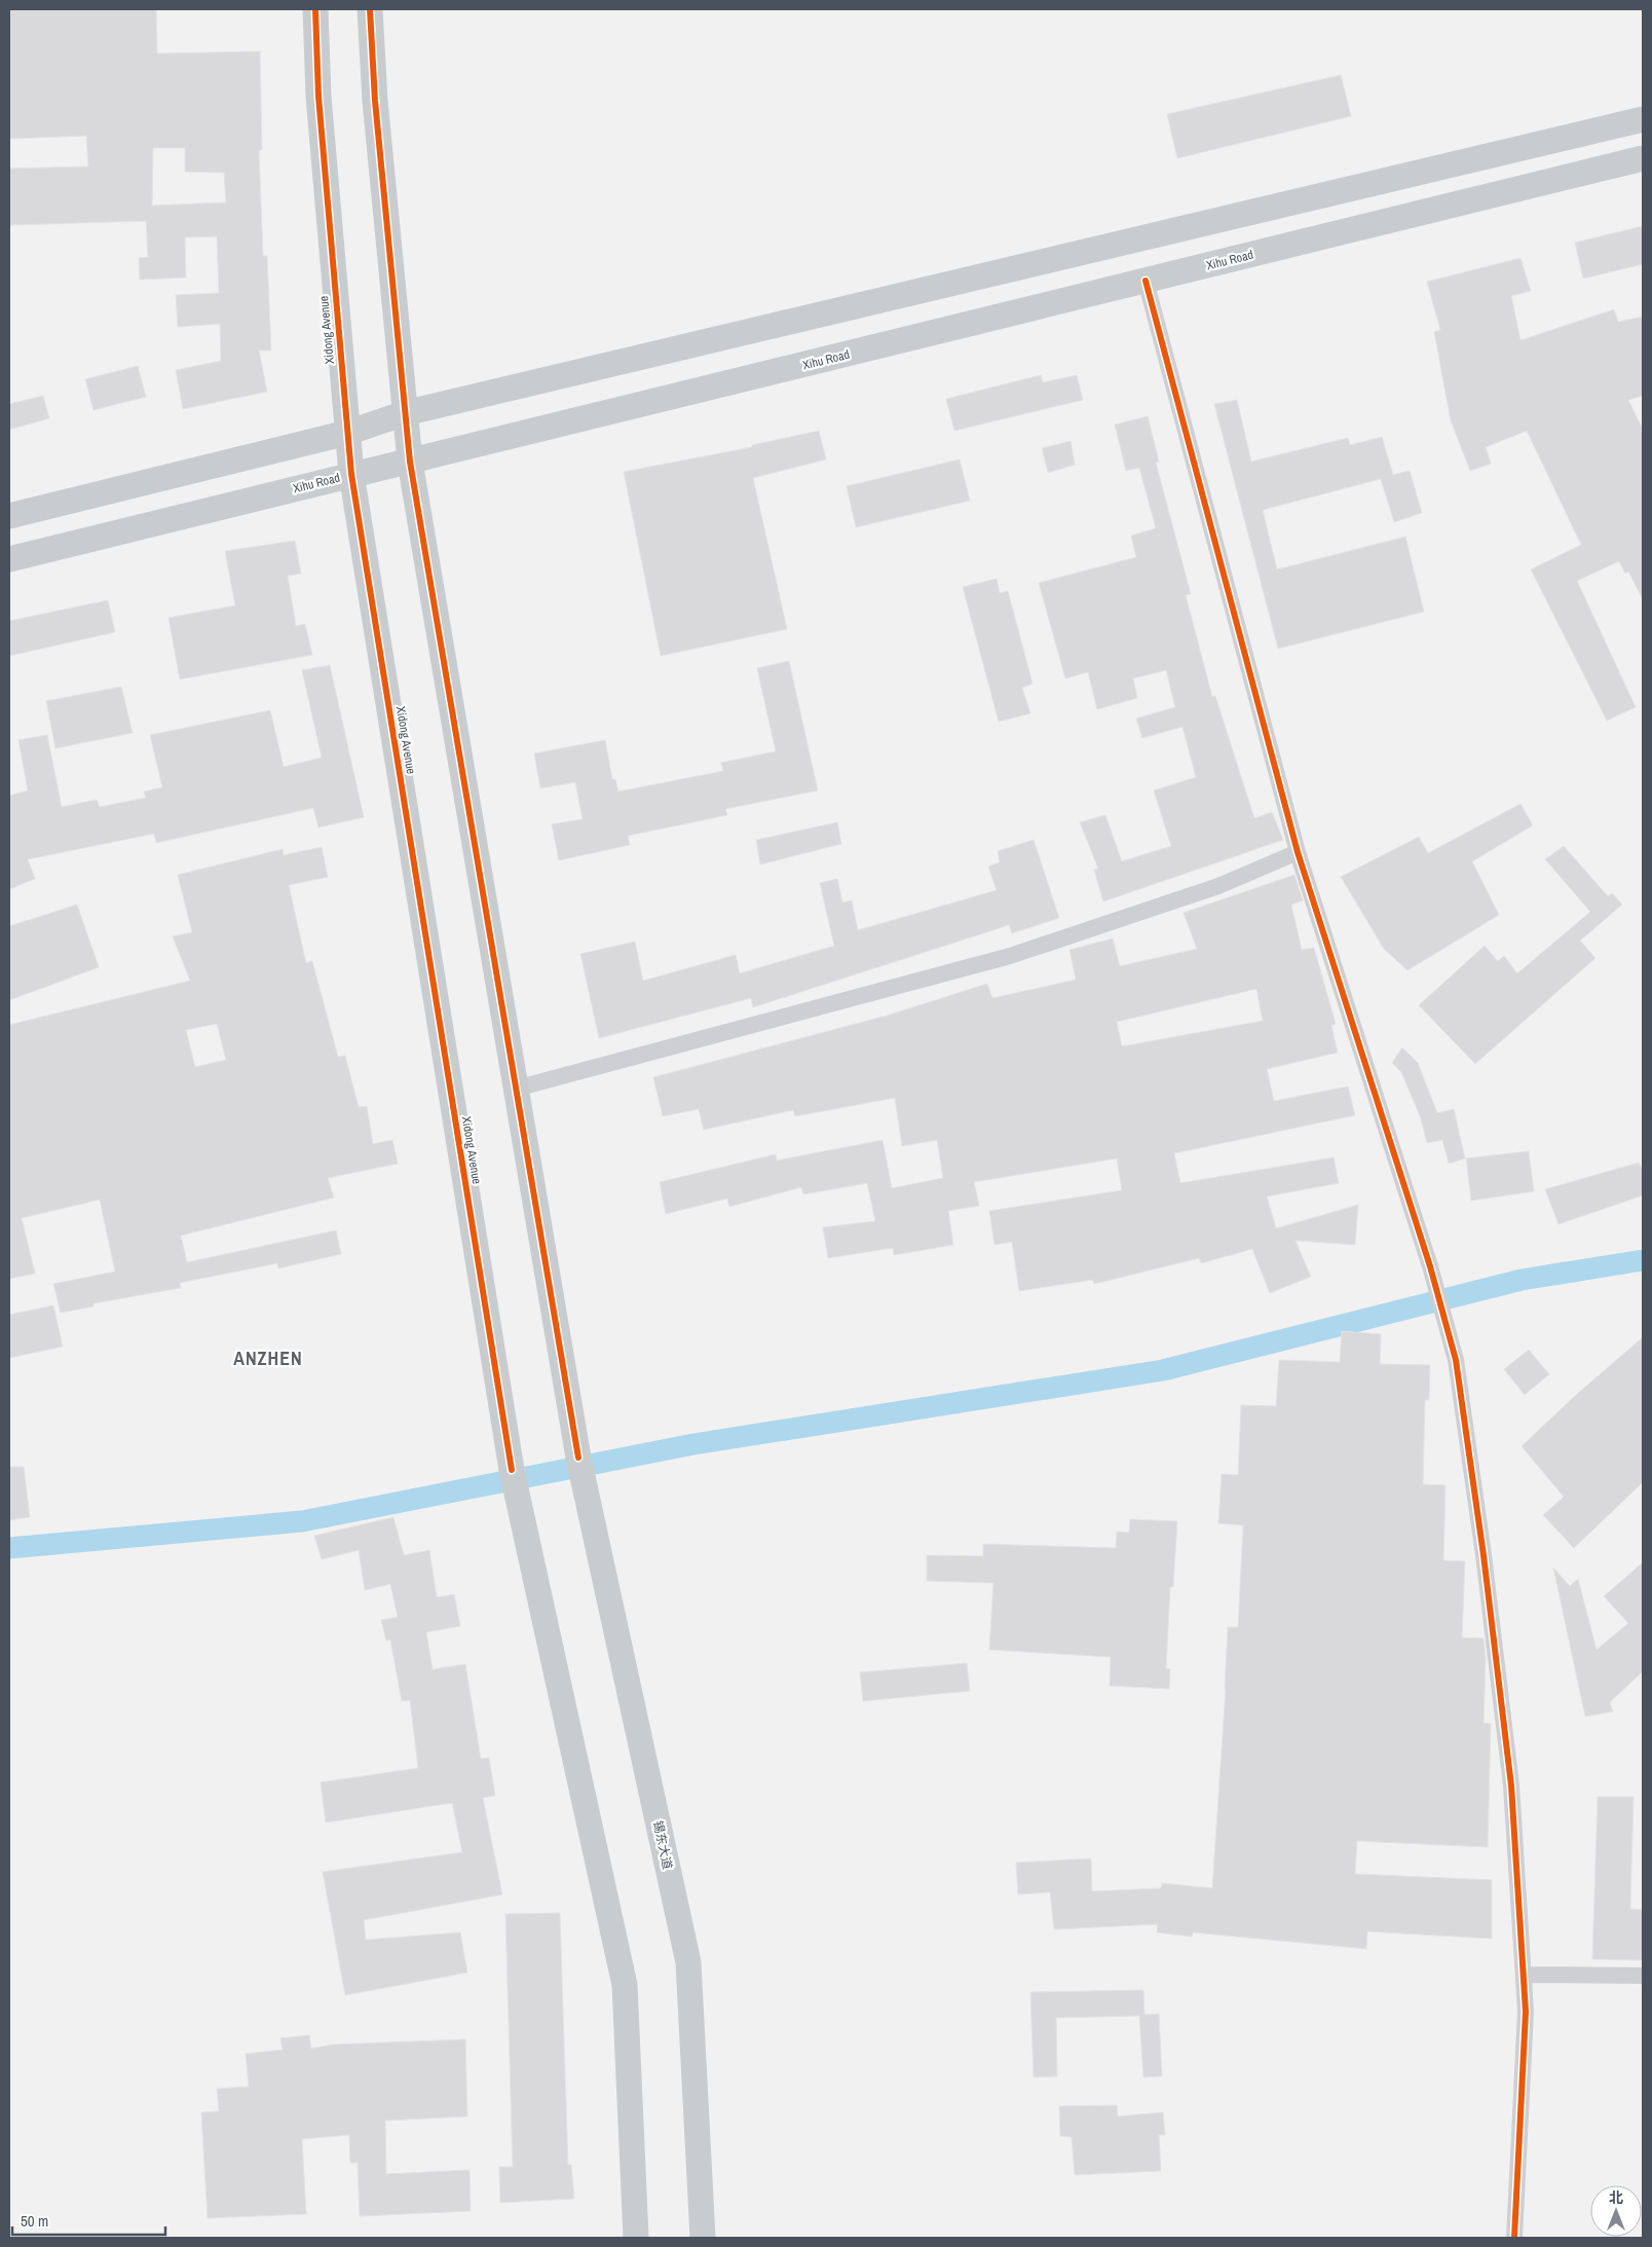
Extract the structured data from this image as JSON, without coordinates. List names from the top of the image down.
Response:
{
  "streets": {
    "main road": ["Xihu Road", "Xidong Avenue", "锡东大道"]
  },
  "crossings": [
    ["Xihu Road", "Xidong Avenue"]
  ],
  "districts": ["ANZHEN"],
  "scale_bar": "50 m",
  "north": "top"
}
